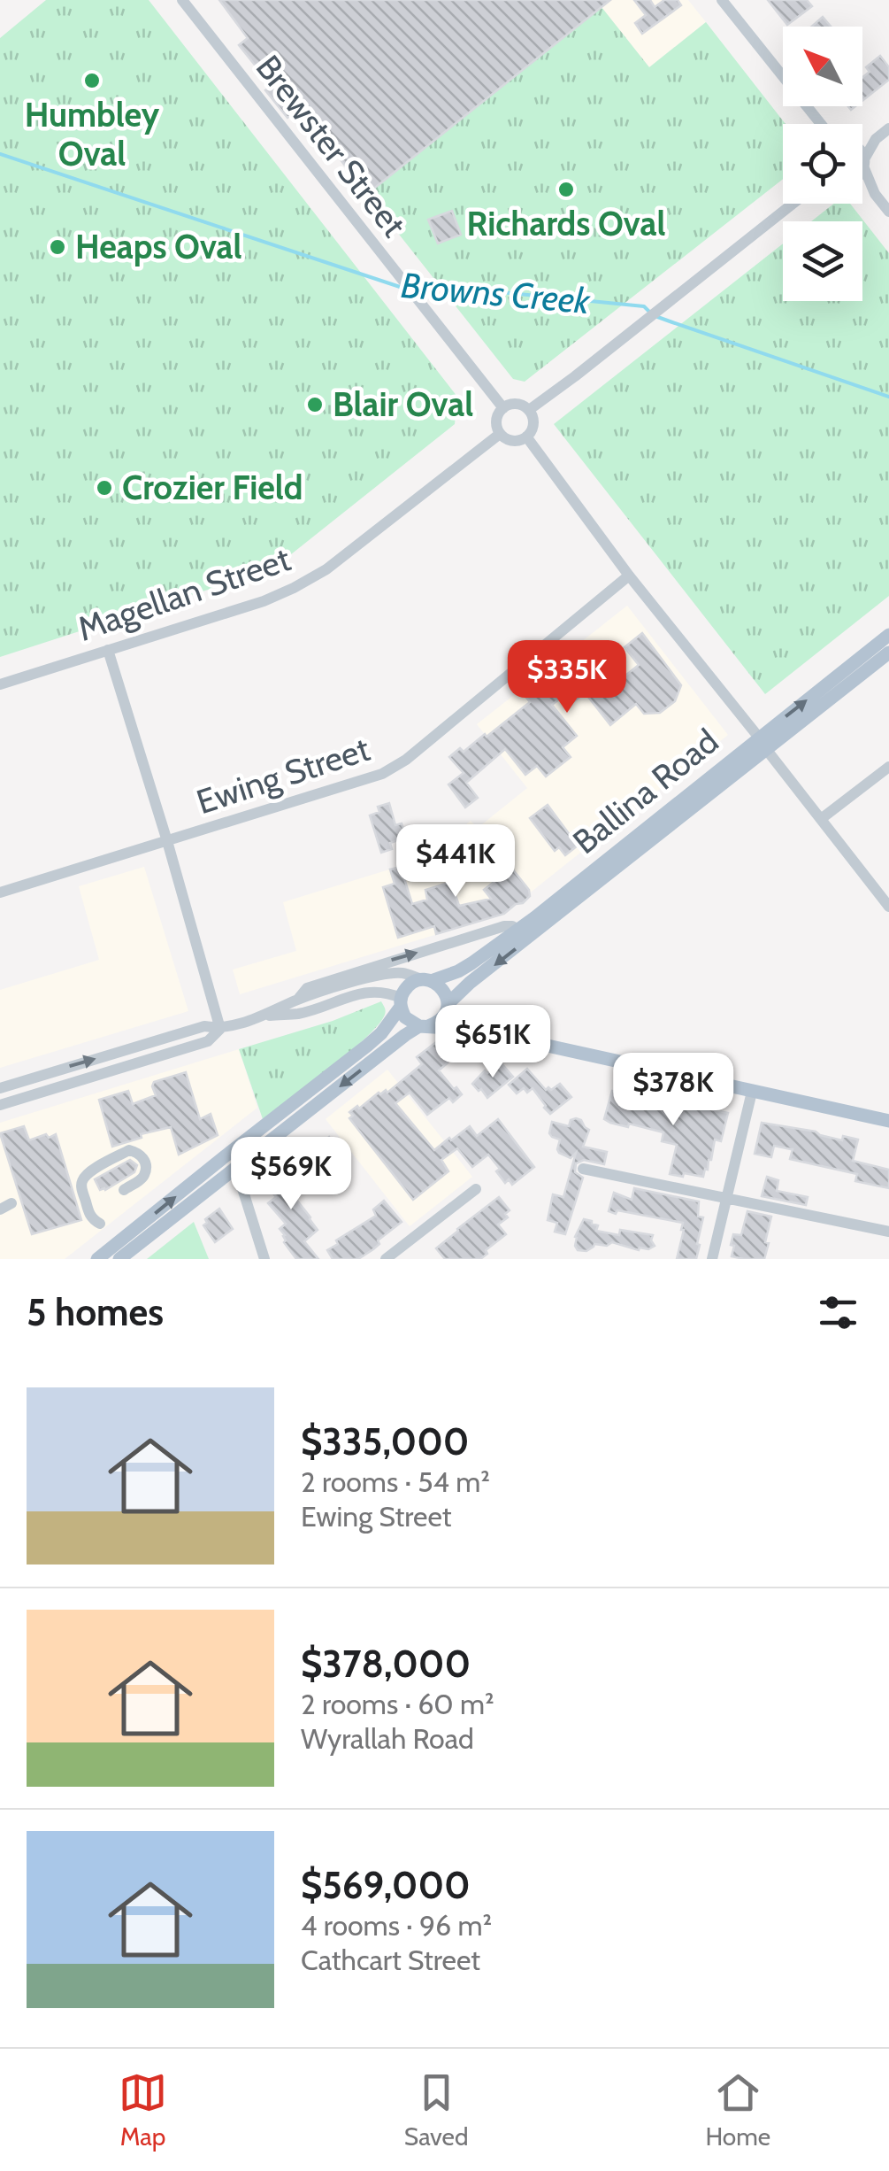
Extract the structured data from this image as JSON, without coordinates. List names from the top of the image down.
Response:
{
  "streets": {
    "main road": ["Ballina Road"],
    "street": ["Brewster Street", "Magellan Street", "Ewing Street"]
  },
  "crossings": [
    ["Brewster Street", "Magellan Street"]
  ],
  "water": ["Browns Creek"],
  "places": [
    "Humbley Oval",
    "Richards Oval",
    "Heaps Oval",
    "Blair Oval",
    "Crozier Field"
  ],
  "north": "top left",
  "page": {
    "price": [
      "$335K",
      "$441K",
      "$651K",
      "$378K",
      "$569K"
    ],
    "heading": "5 homes",
    "list": [
      {
        "name": "$335,000",
        "note": "2 rooms · 54 m² · Ewing Street"
      },
      {
        "name": "$378,000",
        "note": "2 rooms · 60 m² · Wyrallah Road"
      },
      {
        "name": "$569,000",
        "note": "4 rooms · 96 m² · Cathcart Street"
      }
    ],
    "tabs": ["Map", "Saved", "Home"]
  }
}
